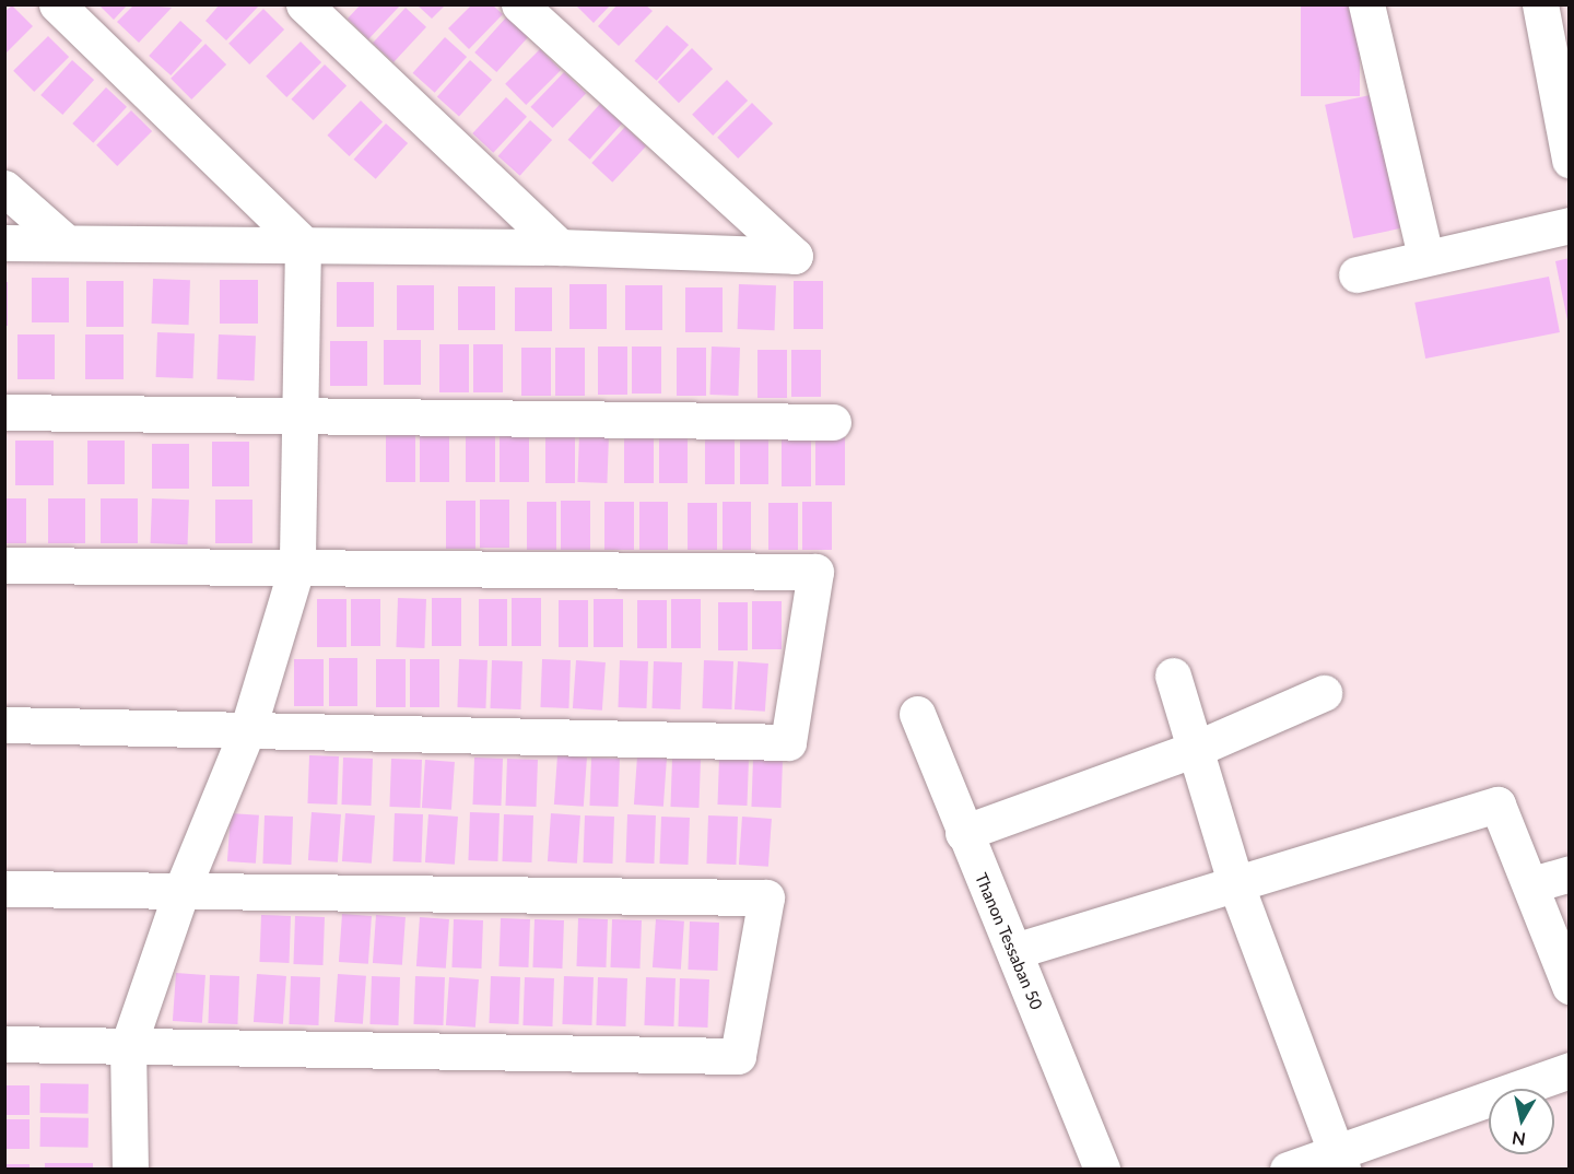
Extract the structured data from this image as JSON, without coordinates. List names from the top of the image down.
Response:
{
  "streets": {
    "street": ["Thanon Tessaban 50"]
  },
  "north": "bottom"
}
